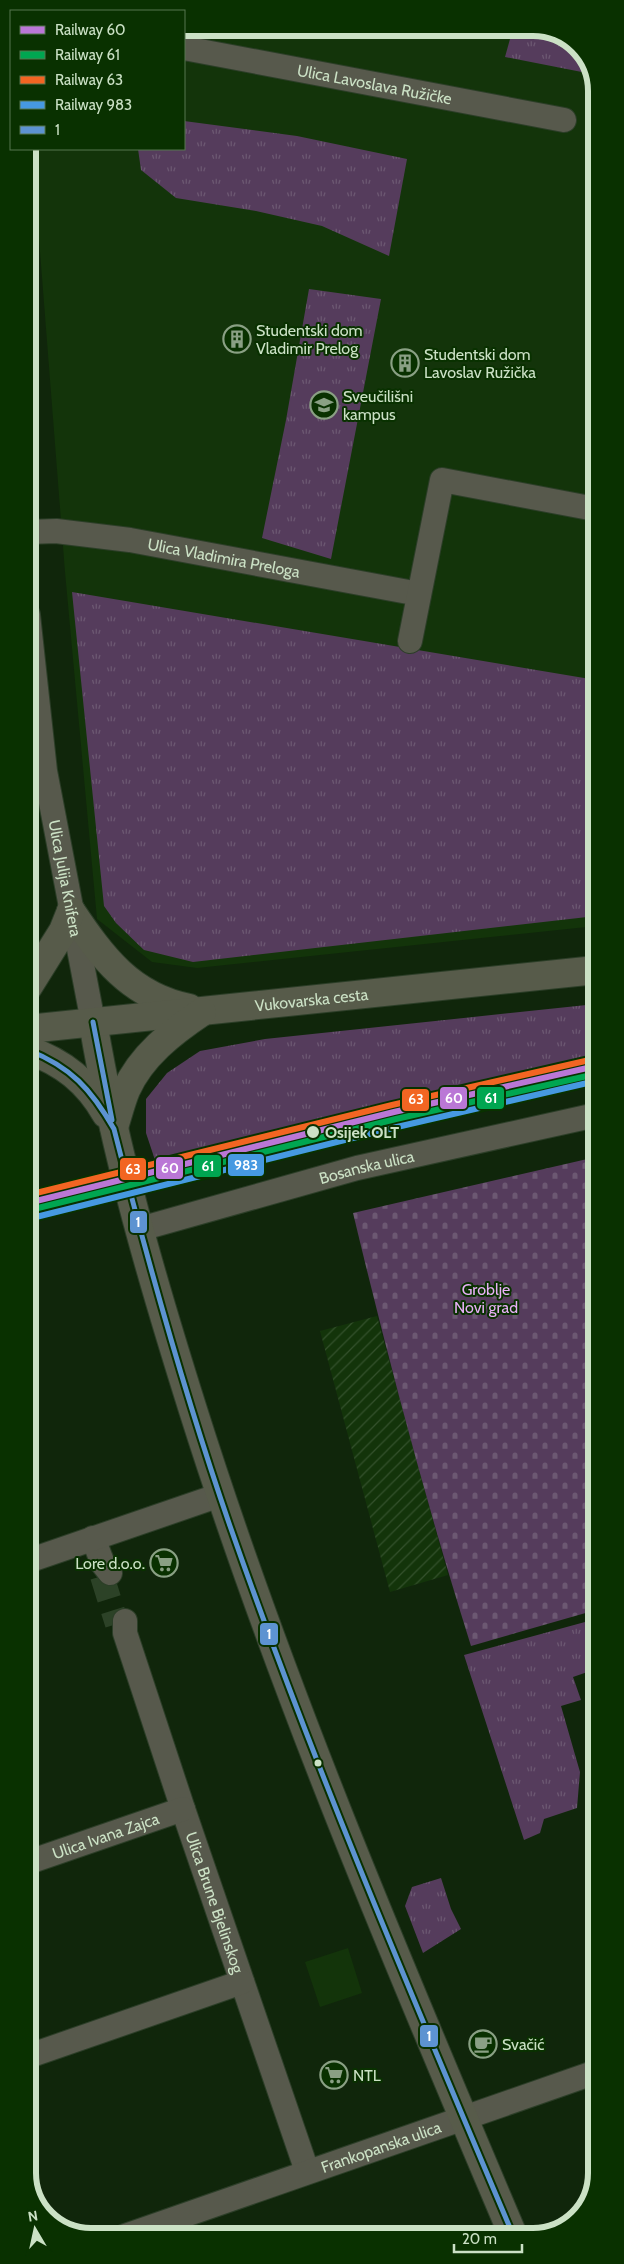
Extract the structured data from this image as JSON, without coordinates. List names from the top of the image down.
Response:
{
  "streets": {
    "main road": ["Vukovarska cesta"],
    "street": [
      "Ulica Lavoslava Ružičke",
      "Ulica Vladimira Preloga",
      "Ulica Julija Knifera",
      "Bosanska ulica",
      "Ulica Ivana Zajca",
      "Ulica Brune Bjelinskog",
      "Frankopanska ulica"
    ]
  },
  "crossings": [
    ["Ulica Julija Knifera", "Vukovarska cesta"],
    ["Ulica Ivana Zajca", "Ulica Brune Bjelinskog"],
    ["Ulica Brune Bjelinskog", "Frankopanska ulica"]
  ],
  "parks": ["Groblje Novi grad"],
  "places": {
    "building": ["Studentski dom Vladimir Prelog", "Studentski dom Lavoslav Ružička"],
    "school or university": ["Sveučilišni kampus"],
    "other": ["Osijek OLT"],
    "supermarket": ["Lore d.o.o.", "NTL"],
    "cafe": ["Svačić"]
  },
  "lines": [
    "transit line 1",
    "rail line 63",
    "rail line 60",
    "rail line 61",
    "rail line 983"
  ],
  "legend": [
    "Railway 60",
    "Railway 61",
    "Railway 63",
    "Railway 983",
    "1"
  ],
  "scale_bar": "20 m",
  "north": "top"
}
